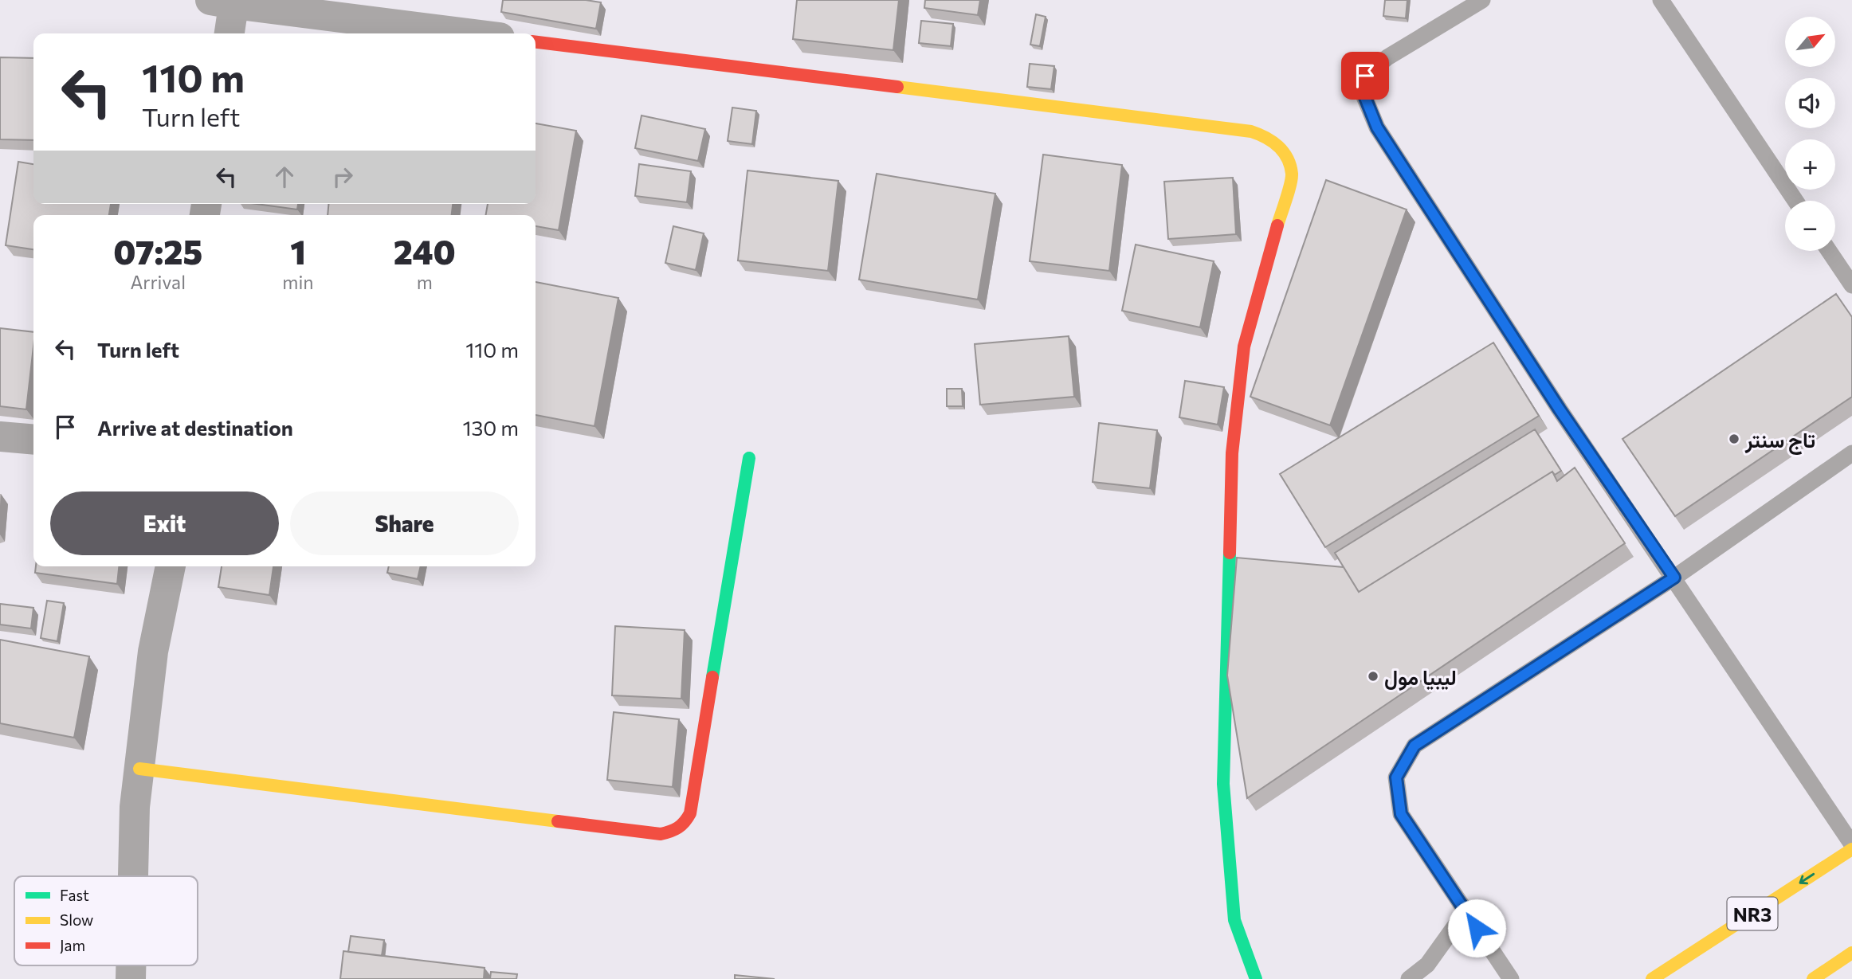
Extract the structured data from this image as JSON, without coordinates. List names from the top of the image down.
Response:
{
  "streets": {
    "main road": ["NR3"]
  },
  "places": ["تاج سنتر", "ليبيا مول"],
  "legend": ["Fast", "Slow", "Jam"],
  "north": "top right",
  "page": {
    "map_buttons": ["+", "−"],
    "turn": ["110 m", "Turn left"],
    "eta": [
      "07:25",
      "Arrival",
      "1",
      "min",
      "240",
      "m"
    ],
    "list": [
      {
        "name": "Turn left",
        "value": "110 m"
      },
      {
        "name": "Arrive at destination",
        "value": "130 m"
      }
    ],
    "buttons": ["Exit", "Share"]
  }
}
